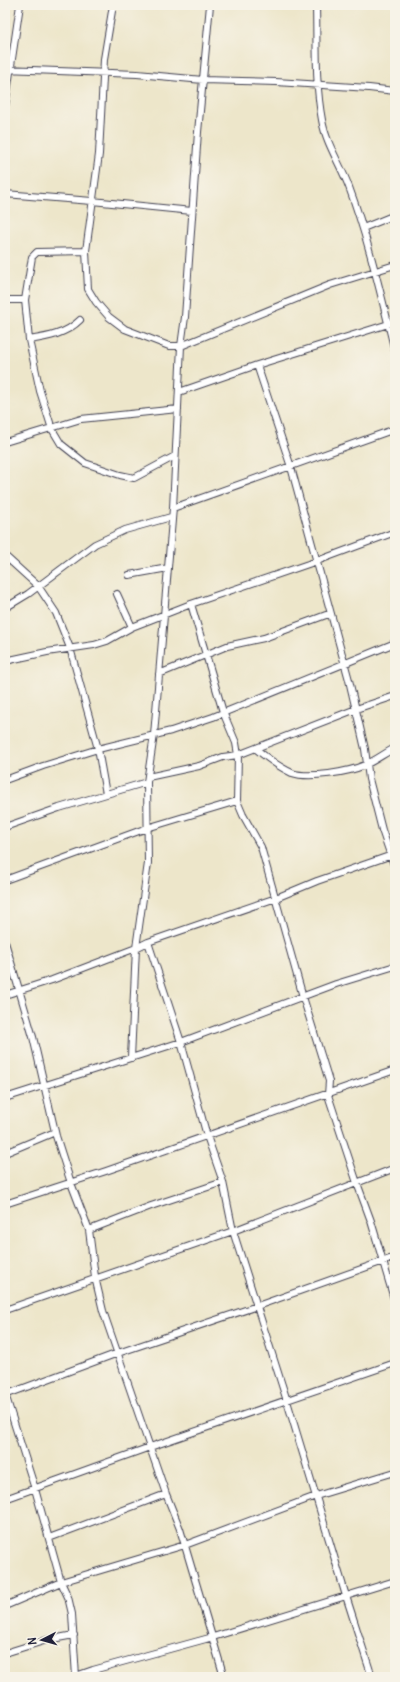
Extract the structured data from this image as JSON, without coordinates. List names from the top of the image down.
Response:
{
  "north": "left"
}
